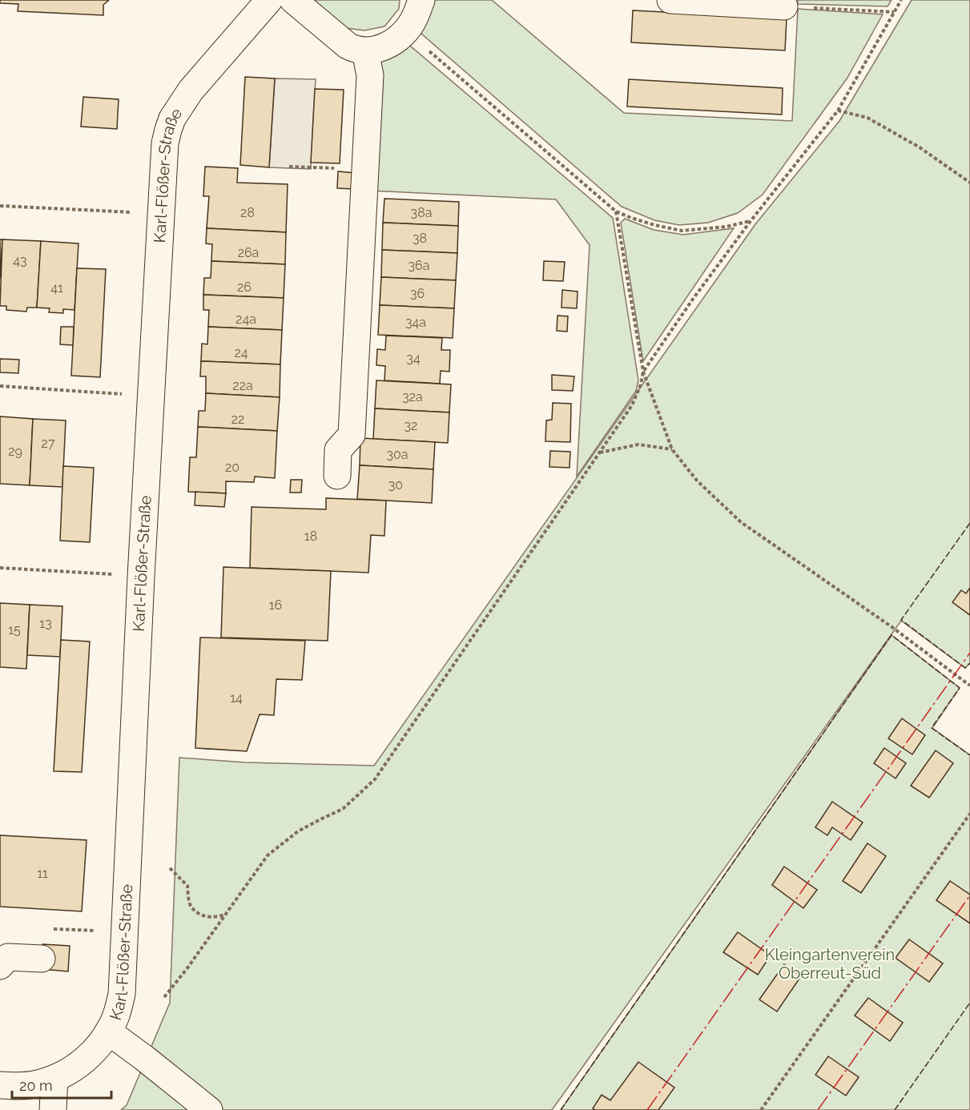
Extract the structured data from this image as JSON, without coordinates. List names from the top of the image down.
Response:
{
  "streets": {
    "street": ["Karl-Flößer-Straße"]
  },
  "parks": ["Kleingartenverein Oberreut-Süd"],
  "house_numbers": [
    "28",
    "38a",
    "38",
    "26a",
    "43",
    "36a",
    "26",
    "41",
    "36",
    "24a",
    "34a",
    "24",
    "34",
    "22a",
    "32a",
    "22",
    "32",
    "27",
    "29",
    "30a",
    "20",
    "30",
    "18",
    "16",
    "13",
    "15",
    "14",
    "11"
  ],
  "scale_bar": "20 m"
}
